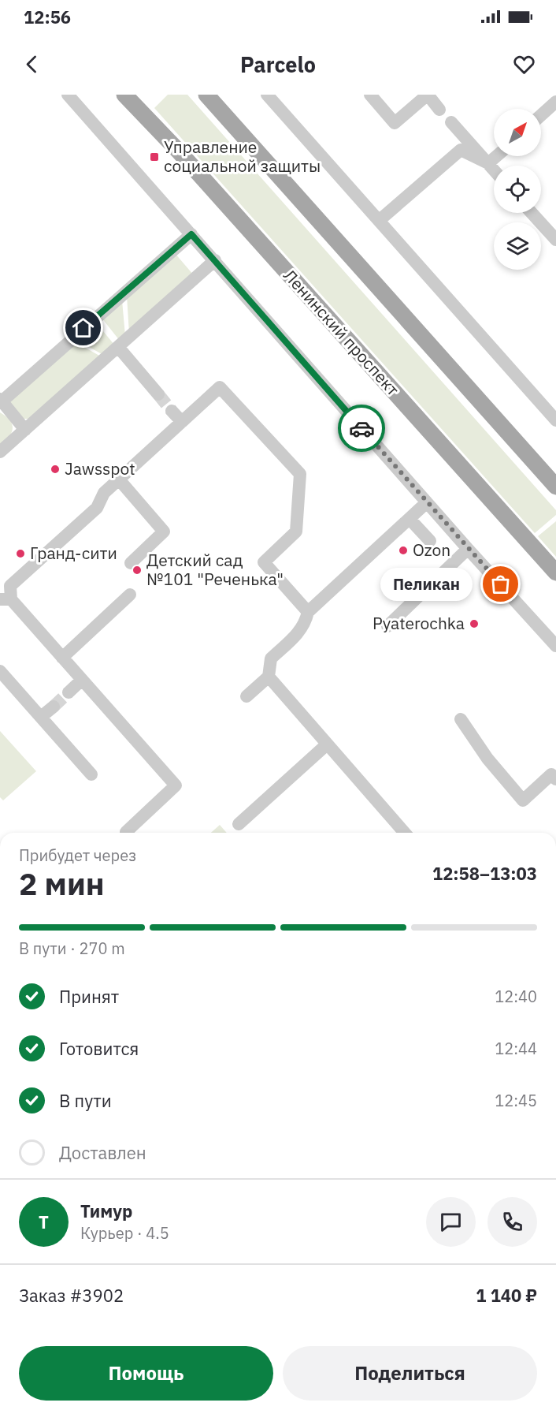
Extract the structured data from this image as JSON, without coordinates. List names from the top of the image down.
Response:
{
  "streets": {
    "main road": ["Ленинский проспект"]
  },
  "places": {
    "transit": ["Управление социальной защиты"],
    "other": [
      "Jawsspot",
      "Ozon",
      "Гранд-сити",
      "Детский сад №101 \"Реченька\"",
      "Пеликан",
      "Pyaterochka"
    ]
  },
  "north": "top right",
  "page": {
    "status": "12:56",
    "header": "Parcelo",
    "bubble": "Пеликан",
    "heading": ["2 мин", "Прибудет через", "12:58–13:03"],
    "panel": [
      "Тимур",
      "Курьер · 4.5",
      "Заказ #3902",
      "1 140 ₽"
    ],
    "bar": "В пути · 270 m",
    "list": [
      ["Принят", "12:40"],
      ["Готовится", "12:44"],
      ["В пути", "12:45"],
      "Доставлен"
    ],
    "round": "Т",
    "buttons": ["Помощь", "Поделиться"]
  }
}
